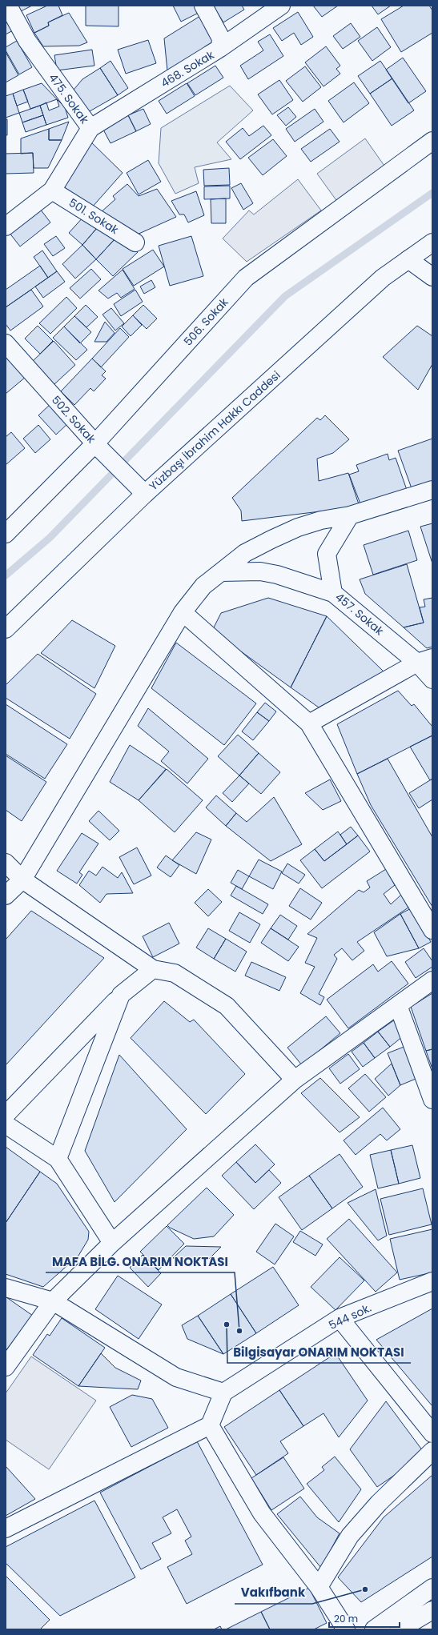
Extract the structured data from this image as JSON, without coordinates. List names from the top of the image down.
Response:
{
  "streets": {
    "street": [
      "468. Sokak",
      "475. Sokak",
      "501. Sokak",
      "506. Sokak",
      "502. Sokak",
      "Yüzbaşı İbrahim Hakkı Caddesi",
      "457. Sokak",
      "544 sok."
    ]
  },
  "crossings": [
    ["468. Sokak", "475. Sokak"],
    ["475. Sokak", "501. Sokak"],
    ["506. Sokak", "502. Sokak"],
    ["502. Sokak", "Yüzbaşı İbrahim Hakkı Caddesi"]
  ],
  "places": ["Bilgisayar ONARIM NOKTASI", "MAFA BİLG. ONARIM NOKTASI", "Vakıfbank"],
  "scale_bar": "20 m"
}
